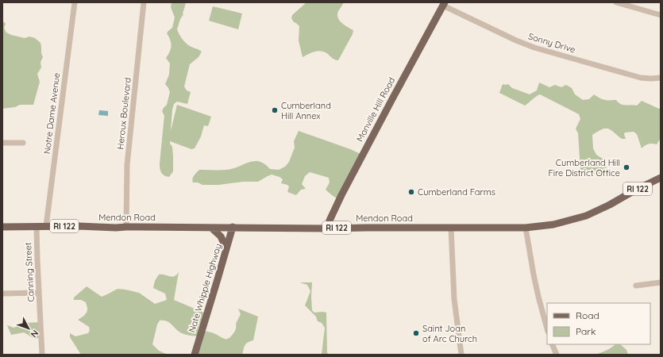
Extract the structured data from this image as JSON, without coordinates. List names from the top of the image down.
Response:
{
  "streets": {
    "main road": [
      "Manville Hill Road",
      "RI 122",
      "Mendon Road",
      "Nate Whipple Highway"
    ],
    "street": [
      "Sonny Drive",
      "Notre Dame Avenue",
      "Heroux Boulevard",
      "Canning Street"
    ]
  },
  "crossings": [
    ["Sonny Drive", "Manville Hill Road"],
    ["Manville Hill Road", "Mendon Road"],
    ["Notre Dame Avenue", "Mendon Road"],
    ["Heroux Boulevard", "Mendon Road"],
    ["Mendon Road", "Canning Street"],
    ["Mendon Road", "Nate Whipple Highway"]
  ],
  "places": [
    "Cumberland Hill Annex",
    "Cumberland Hill Fire District Office",
    "Cumberland Farms",
    "Saint Joan of Arc Church"
  ],
  "legend": ["Road", "Park"],
  "north": "bottom right"
}
